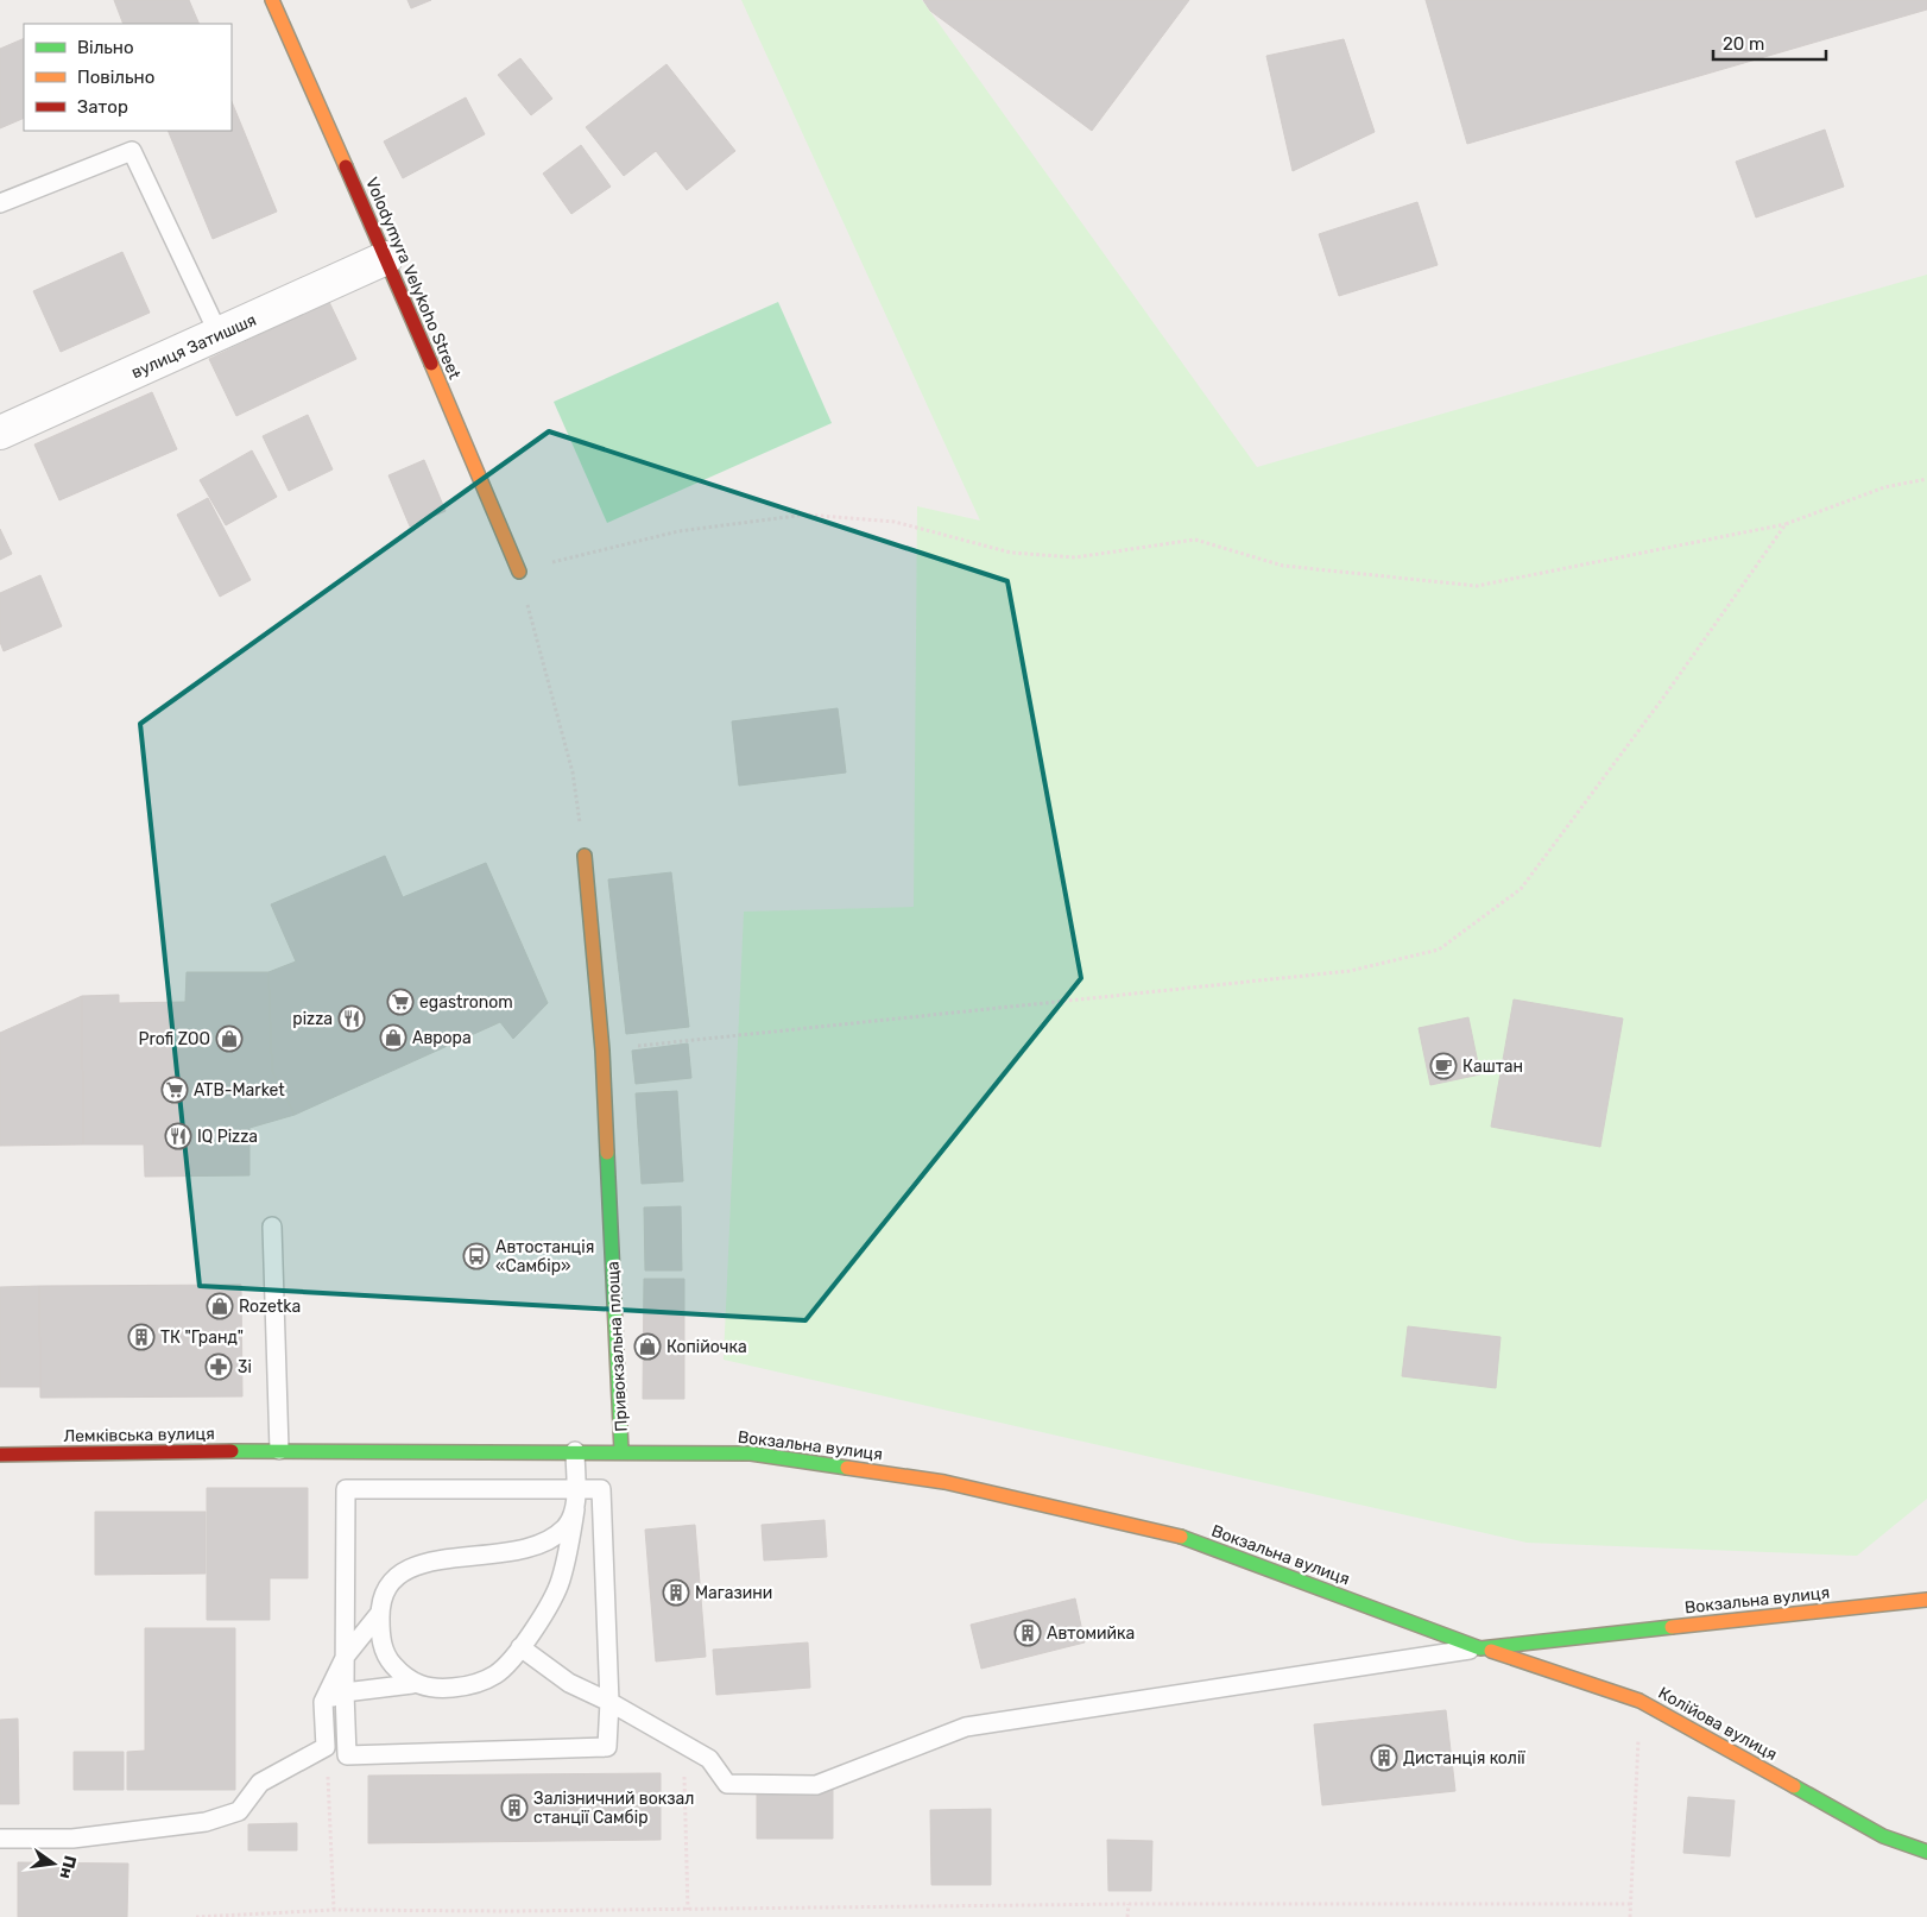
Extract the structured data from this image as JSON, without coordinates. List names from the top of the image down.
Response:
{
  "streets": {
    "main road": [
      "Volodymyra Velykoho Street",
      "Привокзальна площа",
      "Лемківська вулиця",
      "Вокзальна вулиця",
      "Колійова вулиця"
    ],
    "street": ["вулиця Затишшя"]
  },
  "crossings": [
    ["Volodymyra Velykoho Street", "вулиця Затишшя"],
    ["Привокзальна площа", "Лемківська вулиця"],
    ["Привокзальна площа", "Вокзальна вулиця"],
    ["Вокзальна вулиця", "Колійова вулиця"]
  ],
  "places": {
    "supermarket": ["egastronom", "ATB-Market"],
    "restaurant": ["pizza", "IQ Pizza"],
    "shop": [
      "Аврора",
      "Profi ZOO",
      "Rozetka",
      "Копійочка"
    ],
    "cafe": ["Каштан"],
    "bus stop": ["Автостанція «Самбір»"],
    "building": [
      "ТК \"Гранд\"",
      "Магазини",
      "Автомийка",
      "Дистанція колії",
      "Залізничний вокзал станції Самбір"
    ],
    "pharmacy": ["3i"]
  },
  "legend": ["Вільно", "Повільно", "Затор"],
  "scale_bar": "20 m",
  "north": "right"
}
